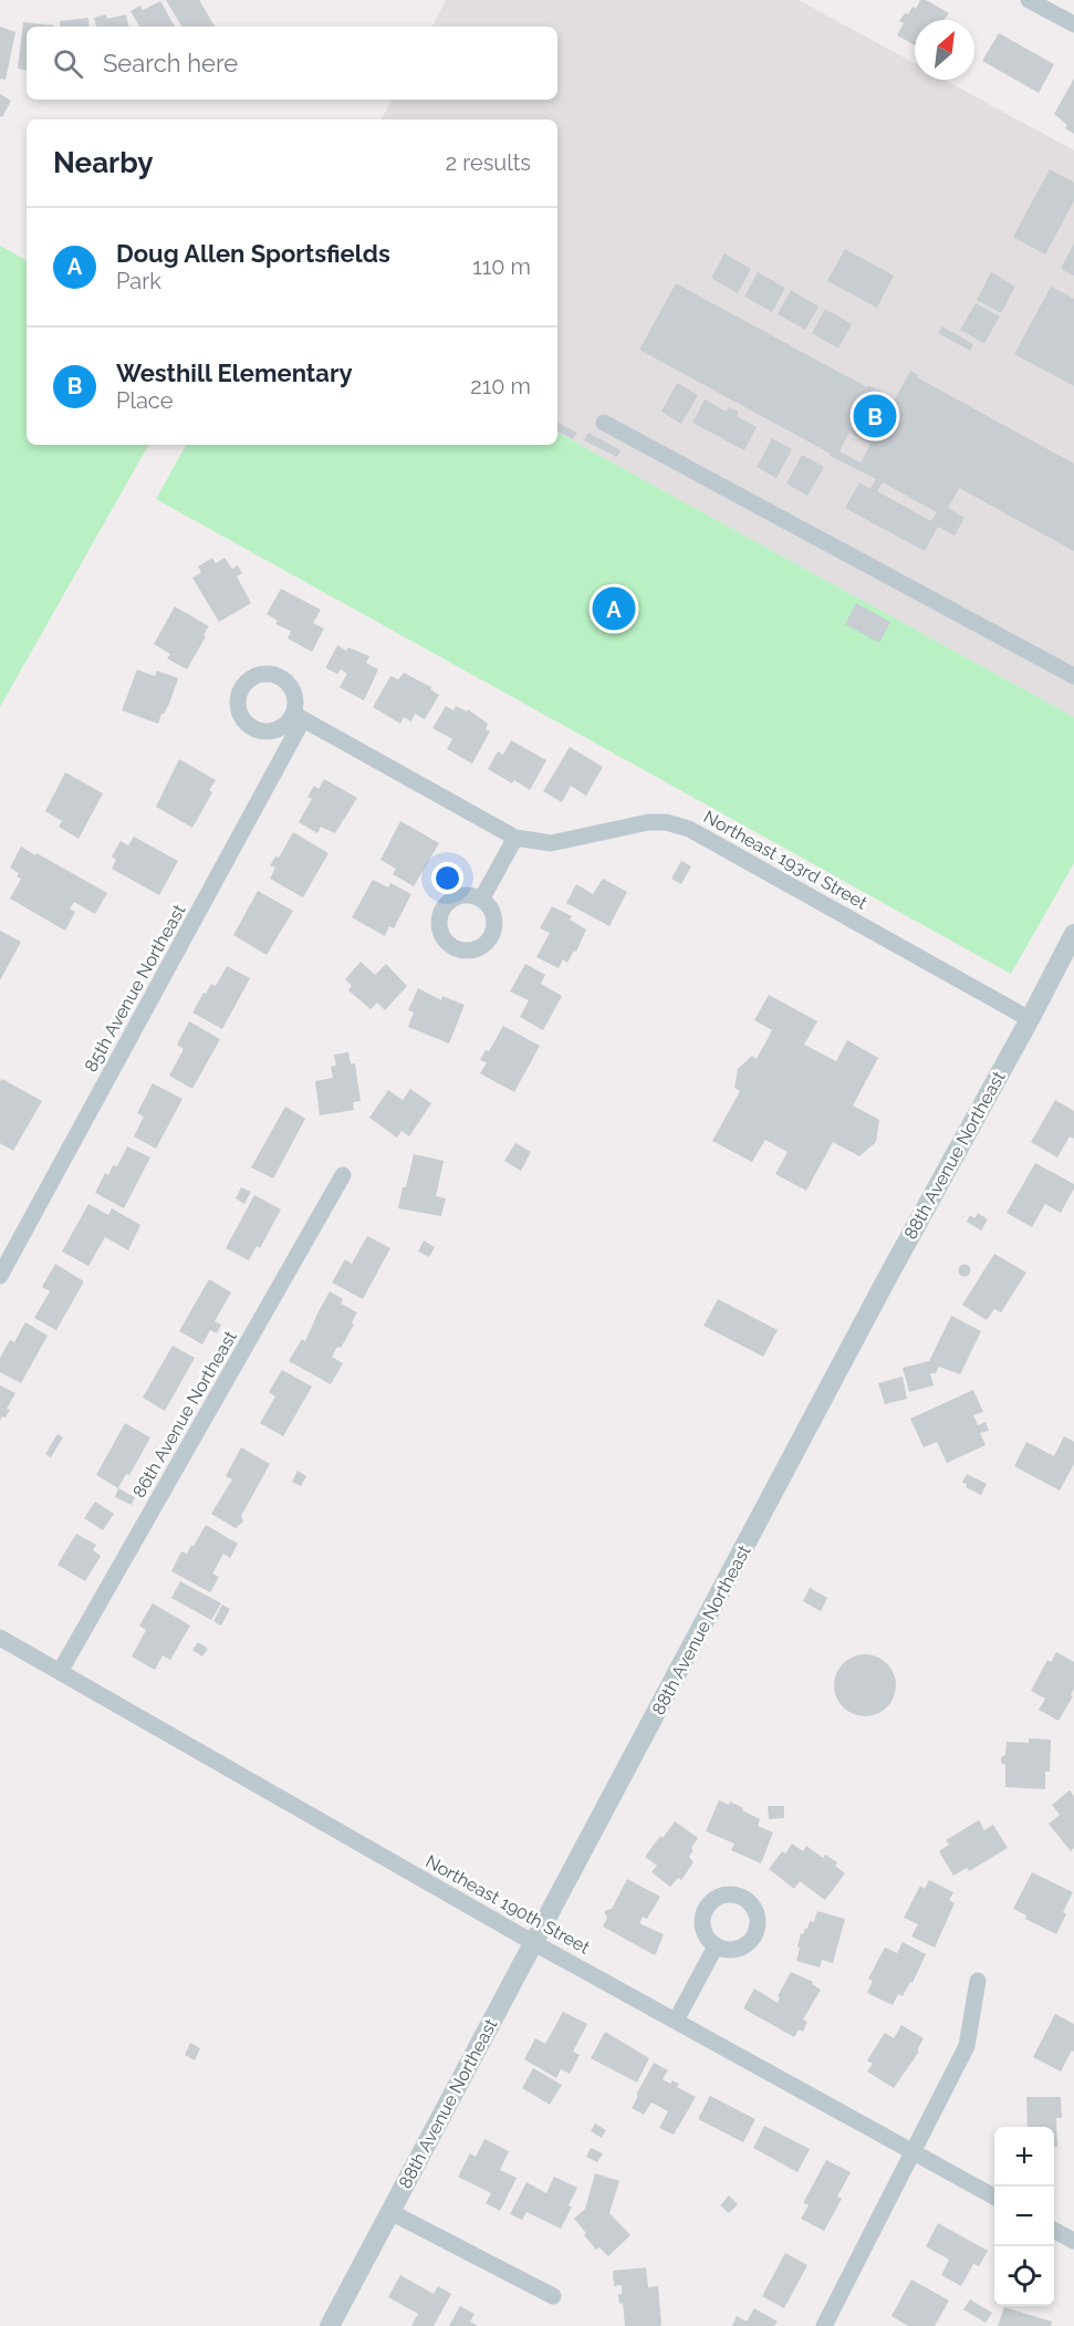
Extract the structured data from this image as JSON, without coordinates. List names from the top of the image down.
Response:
{
  "streets": {
    "street": [
      "Northeast 193rd Street",
      "85th Avenue Northeast",
      "88th Avenue Northeast",
      "86th Avenue Northeast",
      "Northeast 190th Street"
    ]
  },
  "crossings": [
    ["Northeast 193rd Street", "85th Avenue Northeast"],
    ["Northeast 193rd Street", "88th Avenue Northeast"],
    ["88th Avenue Northeast", "Northeast 190th Street"],
    ["86th Avenue Northeast", "Northeast 190th Street"]
  ],
  "north": "top right",
  "page": {
    "search": "Search here",
    "heading": ["Nearby", "2 results"],
    "list": [
      {
        "mark": "A",
        "name": "Doug Allen Sportsfields",
        "note": "Park",
        "value": "110 m"
      },
      {
        "mark": "B",
        "name": "Westhill Elementary",
        "note": "Place",
        "value": "210 m"
      }
    ],
    "pins": ["B", "A"],
    "map_buttons": ["+", "−"]
  }
}
